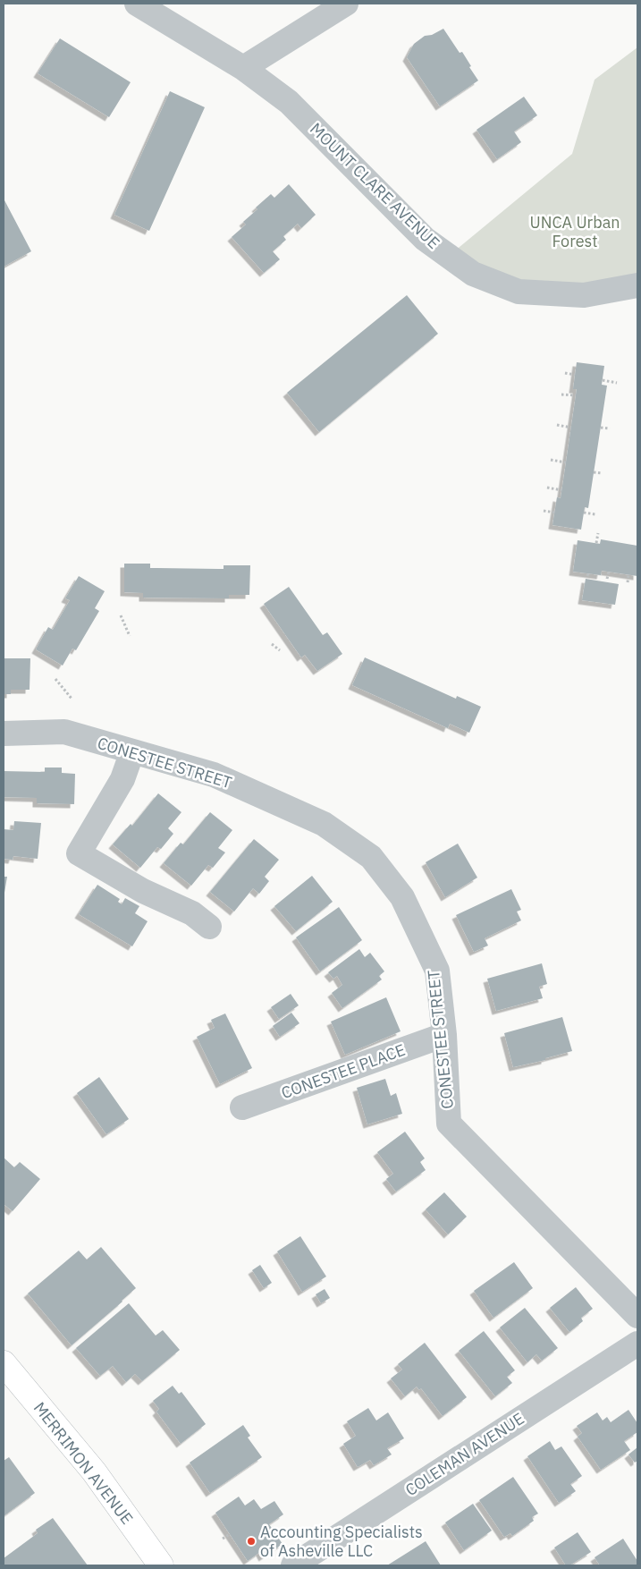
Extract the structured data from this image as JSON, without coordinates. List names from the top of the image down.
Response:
{
  "streets": {
    "main road": ["MERRIMON AVENUE"],
    "street": [
      "MOUNT CLARE AVENUE",
      "CONESTEE STREET",
      "CONESTEE PLACE",
      "COLEMAN AVENUE"
    ]
  },
  "crossings": [
    ["CONESTEE STREET", "CONESTEE PLACE"]
  ],
  "parks": ["UNCA Urban Forest"],
  "places": ["Accounting Specialists of Asheville LLC"]
}
